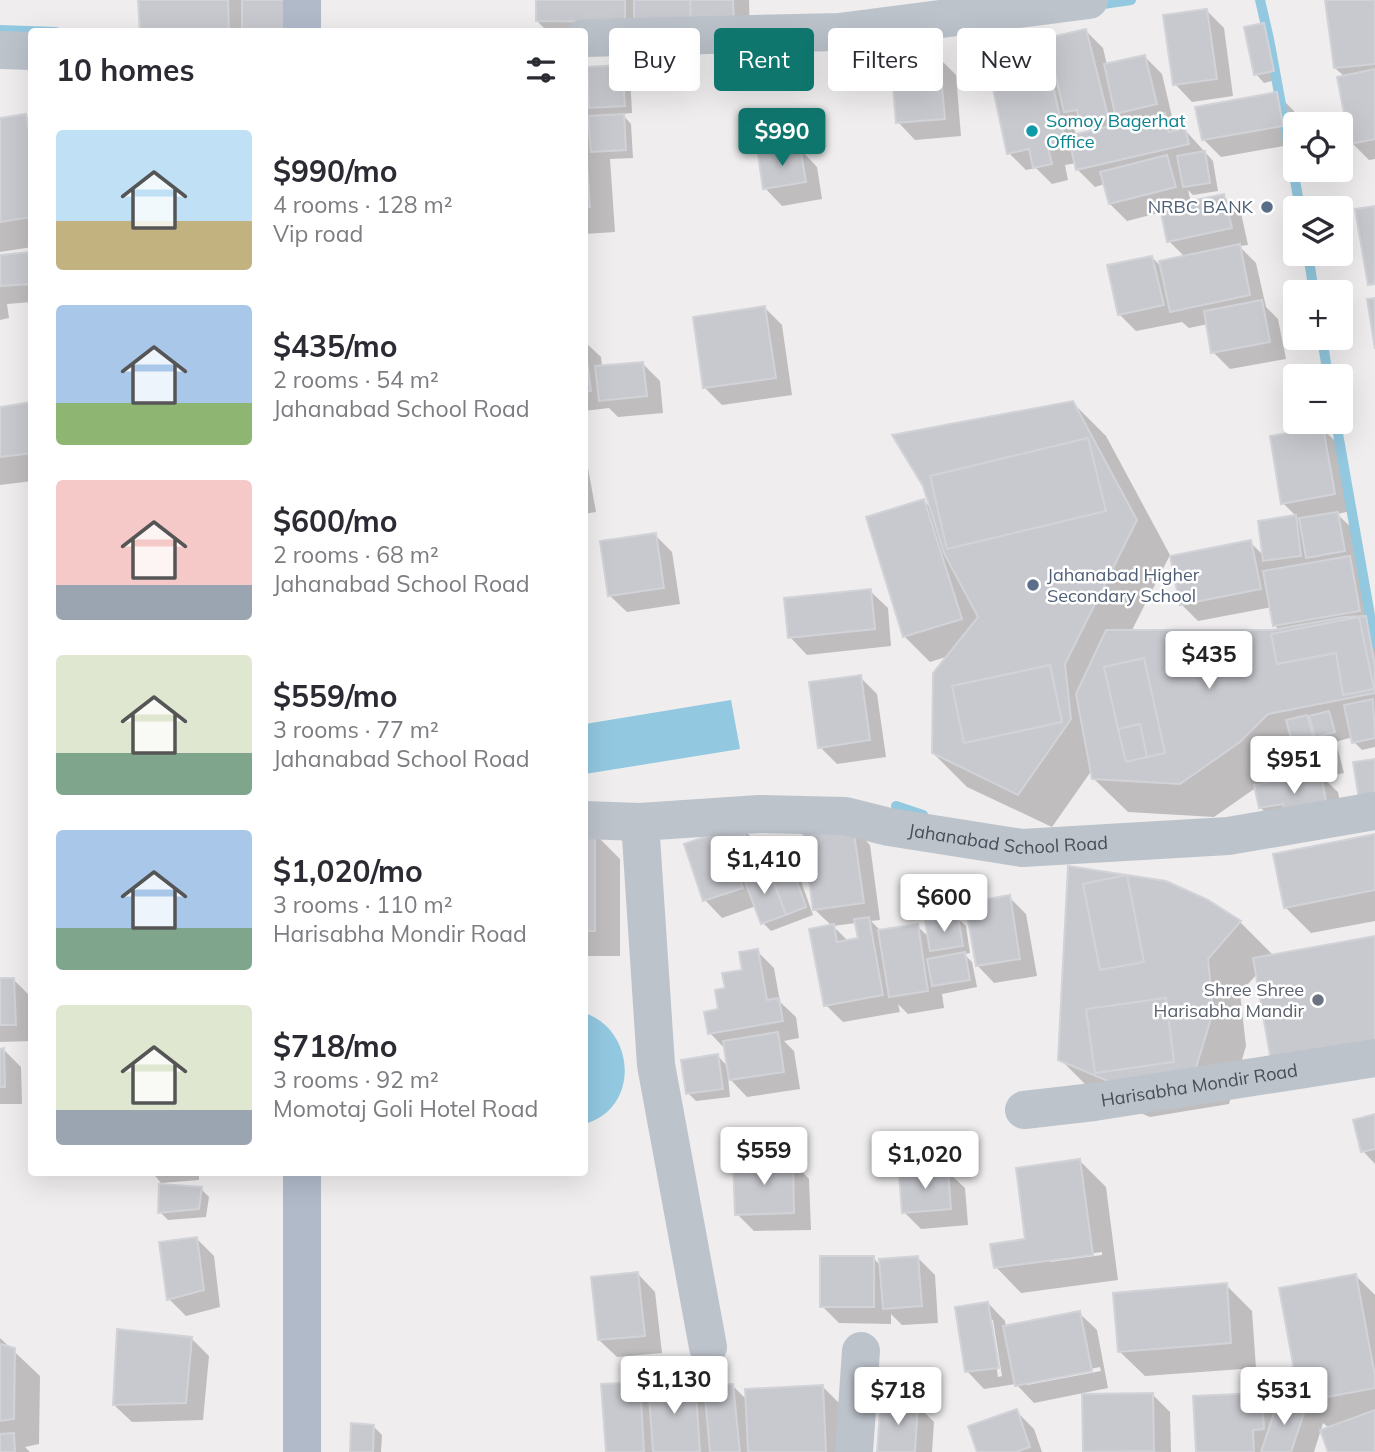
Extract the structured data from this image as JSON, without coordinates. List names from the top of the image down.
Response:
{
  "streets": {
    "street": ["Jahanabad School Road", "Harisabha Mondir Road"]
  },
  "places": [
    "Somoy Bagerhat Office",
    "NRBC BANK",
    "Jahanabad Higher Secondary School",
    "Shree Shree Harisabha Mandir"
  ],
  "page": {
    "chip": [
      "Buy",
      "Rent",
      "Filters",
      "New"
    ],
    "heading": "10 homes",
    "price": [
      "$990",
      "$435",
      "$951",
      "$1,410",
      "$600",
      "$559",
      "$1,020",
      "$1,130",
      "$718",
      "$531"
    ],
    "map_buttons": ["+", "−"],
    "list": [
      {
        "name": "$990/mo",
        "note": "4 rooms · 128 m² · Vip road"
      },
      {
        "name": "$435/mo",
        "note": "2 rooms · 54 m² · Jahanabad School Road"
      },
      {
        "name": "$600/mo",
        "note": "2 rooms · 68 m² · Jahanabad School Road"
      },
      {
        "name": "$559/mo",
        "note": "3 rooms · 77 m² · Jahanabad School Road"
      },
      {
        "name": "$1,020/mo",
        "note": "3 rooms · 110 m² · Harisabha Mondir Road"
      },
      {
        "name": "$718/mo",
        "note": "3 rooms · 92 m² · Momotaj Goli Hotel Road"
      }
    ]
  }
}
